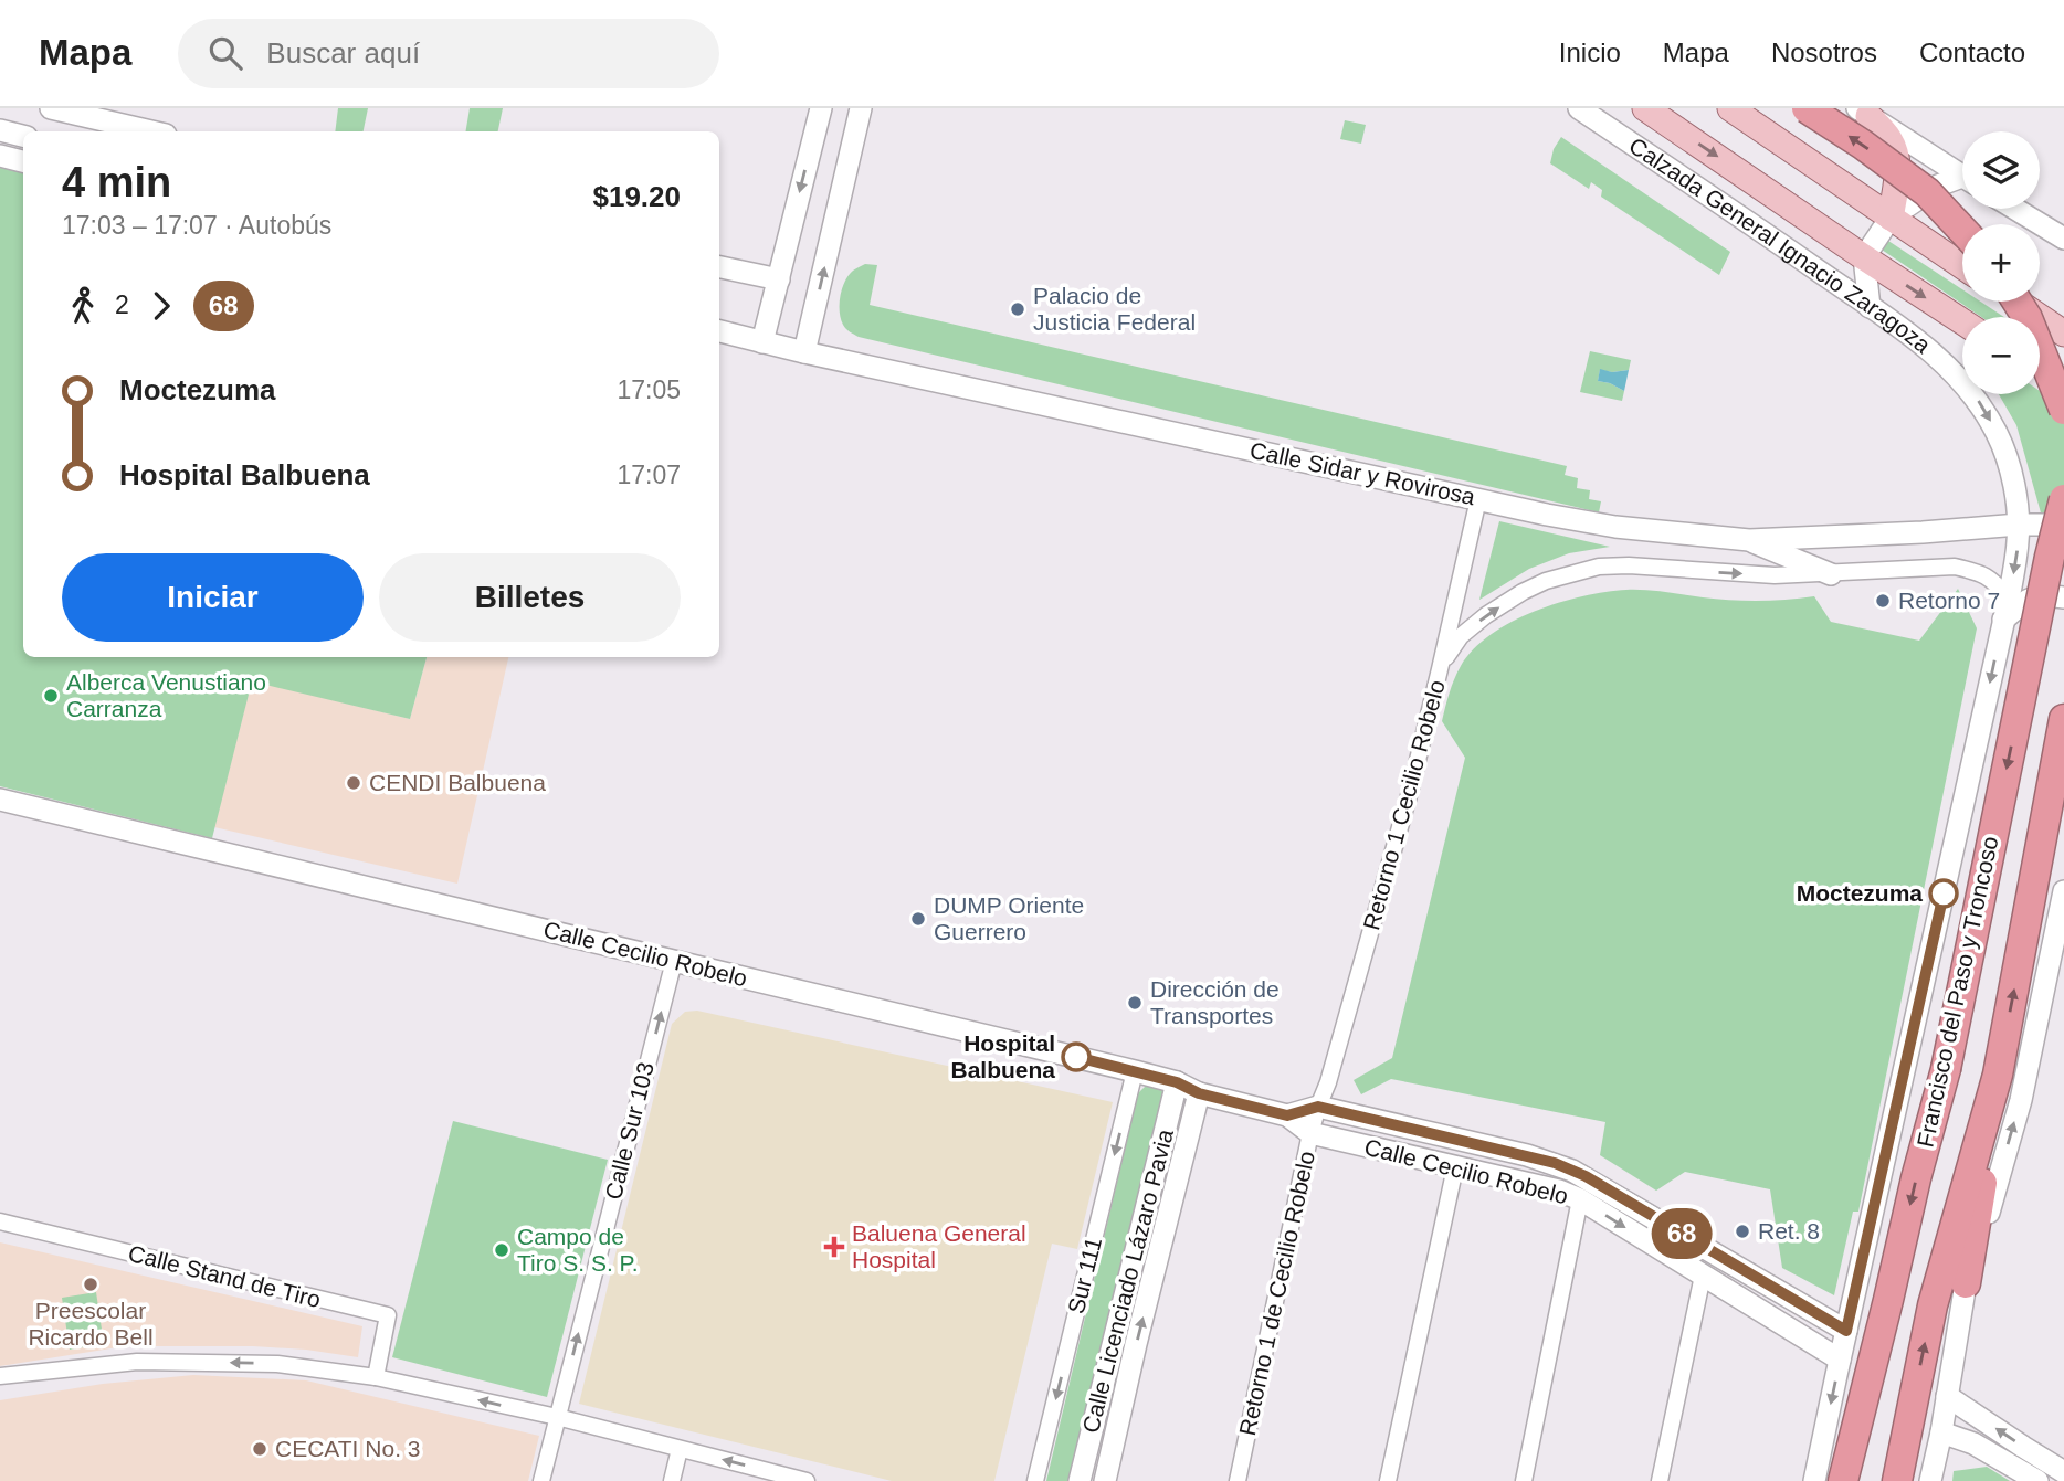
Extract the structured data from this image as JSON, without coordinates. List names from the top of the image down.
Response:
{
  "streets": {
    "highway": ["Francisco del Paso y Troncoso"],
    "main road": ["Calzada General Ignacio Zaragoza"],
    "street": [
      "Calle Sidar y Rovirosa",
      "Retorno 1 Cecilio Robelo",
      "Calle Cecilio Robelo",
      "Calle Sur 103",
      "Sur 111",
      "Calle Stand de Tiro",
      "Calle Licenciado Lázaro Pavia",
      "Retorno 1 de Cecilio Robelo"
    ]
  },
  "crossings": [
    ["Calzada General Ignacio Zaragoza", "Calle Sidar y Rovirosa"],
    ["Calzada General Ignacio Zaragoza", "Francisco del Paso y Troncoso"],
    ["Calle Sidar y Rovirosa", "Retorno 1 Cecilio Robelo"],
    ["Calle Sidar y Rovirosa", "Francisco del Paso y Troncoso"],
    ["Retorno 1 Cecilio Robelo", "Calle Cecilio Robelo"],
    ["Retorno 1 Cecilio Robelo", "Retorno 1 de Cecilio Robelo"],
    ["Calle Cecilio Robelo", "Francisco del Paso y Troncoso"],
    ["Calle Cecilio Robelo", "Calle Sur 103"],
    ["Calle Cecilio Robelo", "Sur 111"],
    ["Calle Cecilio Robelo", "Calle Licenciado Lázaro Pavia"],
    ["Calle Cecilio Robelo", "Retorno 1 de Cecilio Robelo"]
  ],
  "one_way": ["Calle Sur 103", "Sur 111"],
  "places": {
    "other": [
      "Palacio de Justicia Federal",
      "Retorno 7",
      "Alberca Venustiano Carranza",
      "CENDI Balbuena",
      "Moctezuma",
      "DUMP Oriente Guerrero",
      "Dirección de Transportes",
      "Hospital Balbuena",
      "Ret. 8",
      "Campo de Tiro S. S. P.",
      "Preescolar Ricardo Bell",
      "CECATI No. 3"
    ],
    "health": ["Baluena General Hospital"]
  },
  "lines": ["bus line 68"],
  "page": {
    "header": "Mapa",
    "search": "Buscar aquí",
    "nav": [
      "Inicio",
      "Mapa",
      "Nosotros",
      "Contacto"
    ],
    "on_map": "68",
    "map_buttons": ["+", "−"],
    "heading": ["4 min", "17:03 – 17:07 · Autobús", "$19.20"],
    "legs": ["2", "68"],
    "list": [
      {
        "name": "Moctezuma",
        "value": "17:05"
      },
      {
        "name": "Hospital Balbuena",
        "value": "17:07"
      }
    ],
    "buttons": ["Iniciar", "Billetes"]
  }
}
